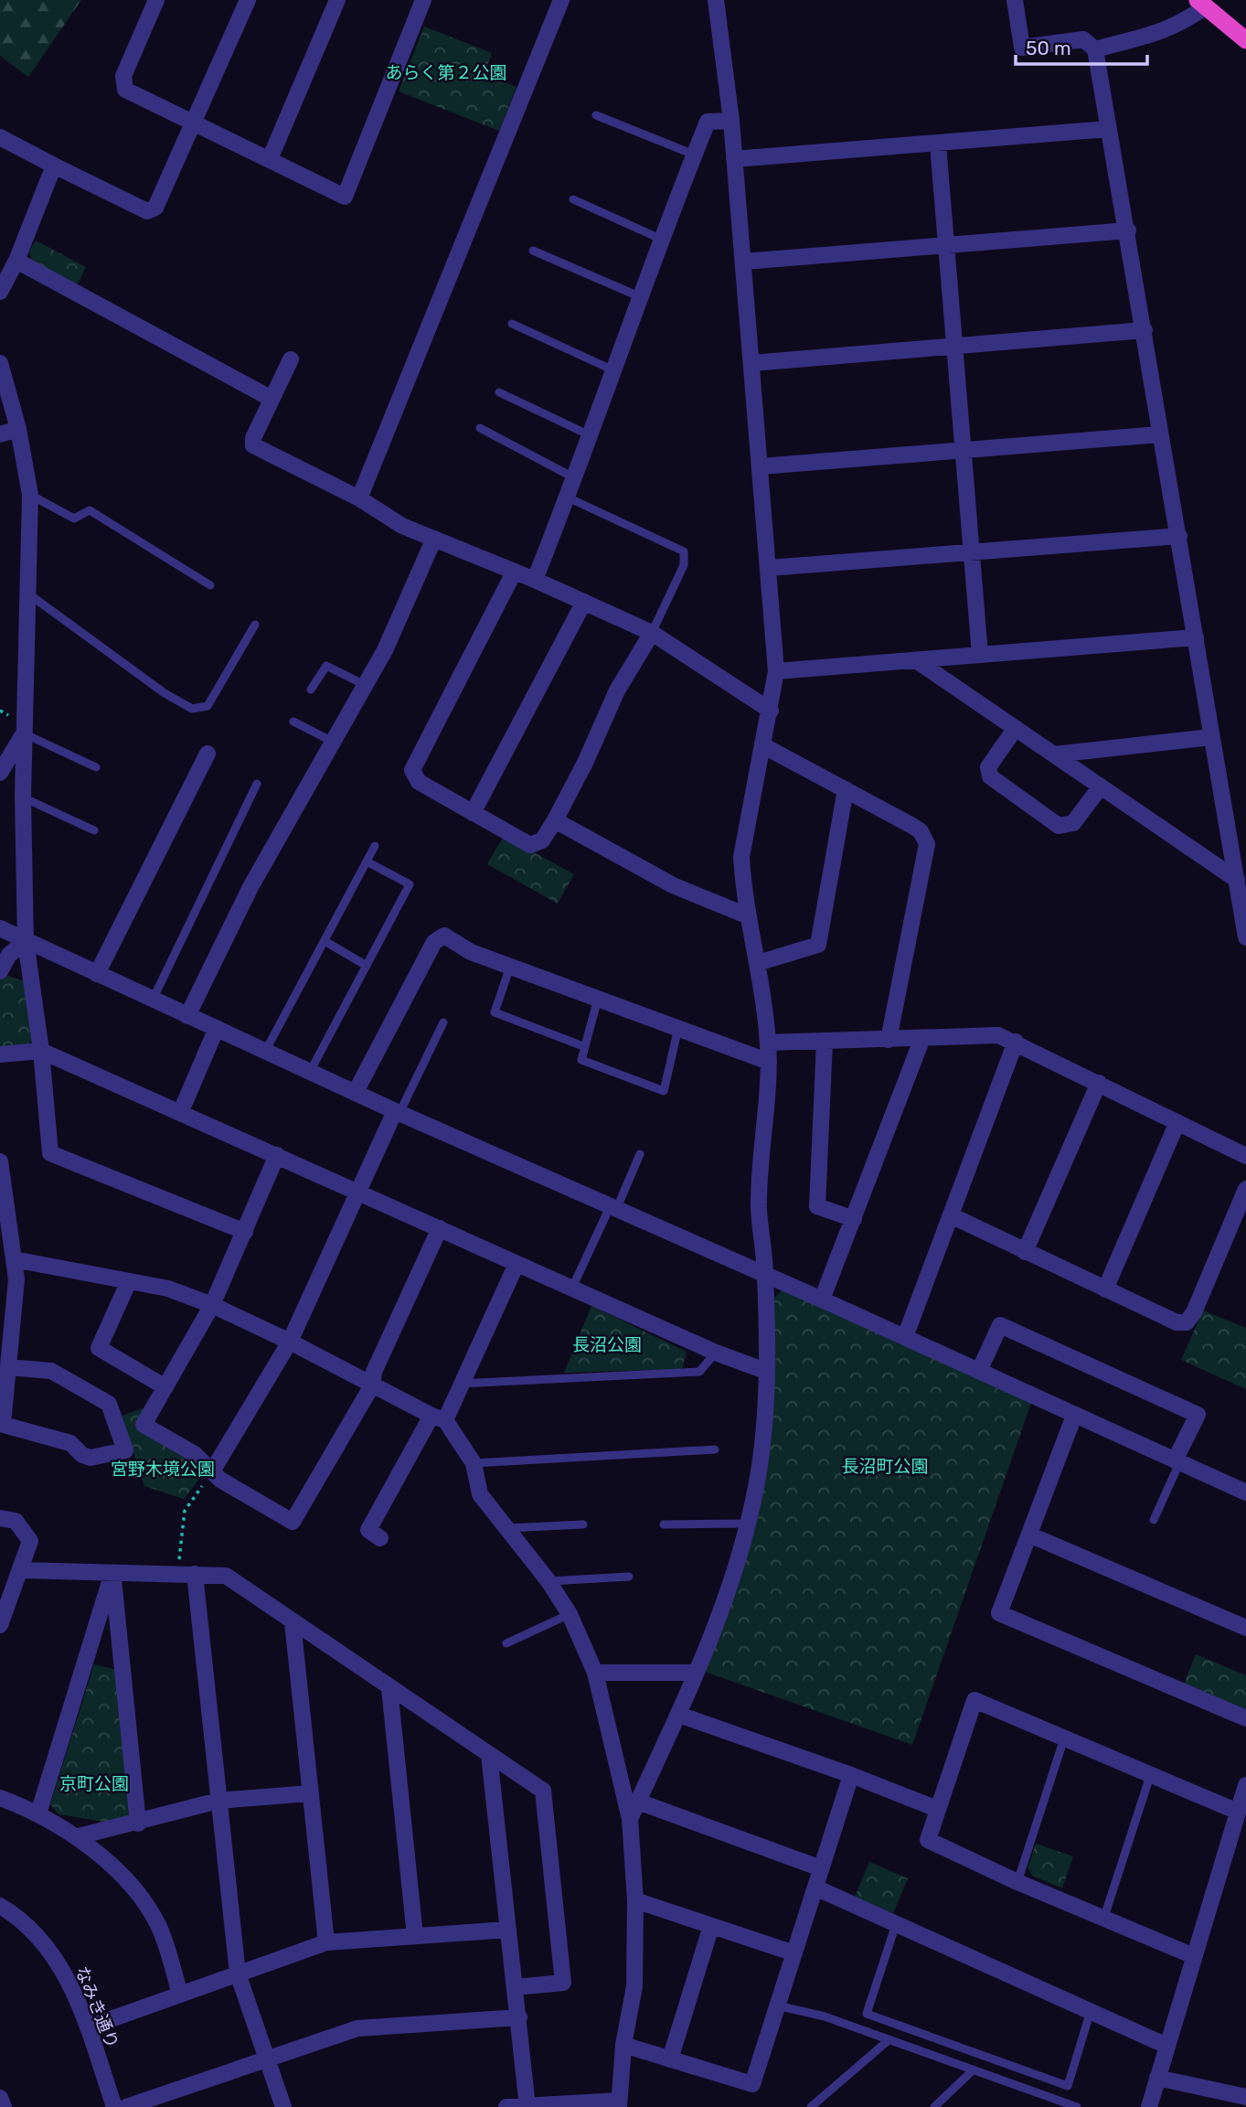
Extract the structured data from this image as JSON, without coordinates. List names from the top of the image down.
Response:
{
  "streets": {
    "street": ["なみき通り"]
  },
  "parks": [
    "あらく第２公園",
    "長沼公園",
    "長沼町公園",
    "宮野木境公園",
    "京町公園"
  ],
  "scale_bar": "50 m"
}
